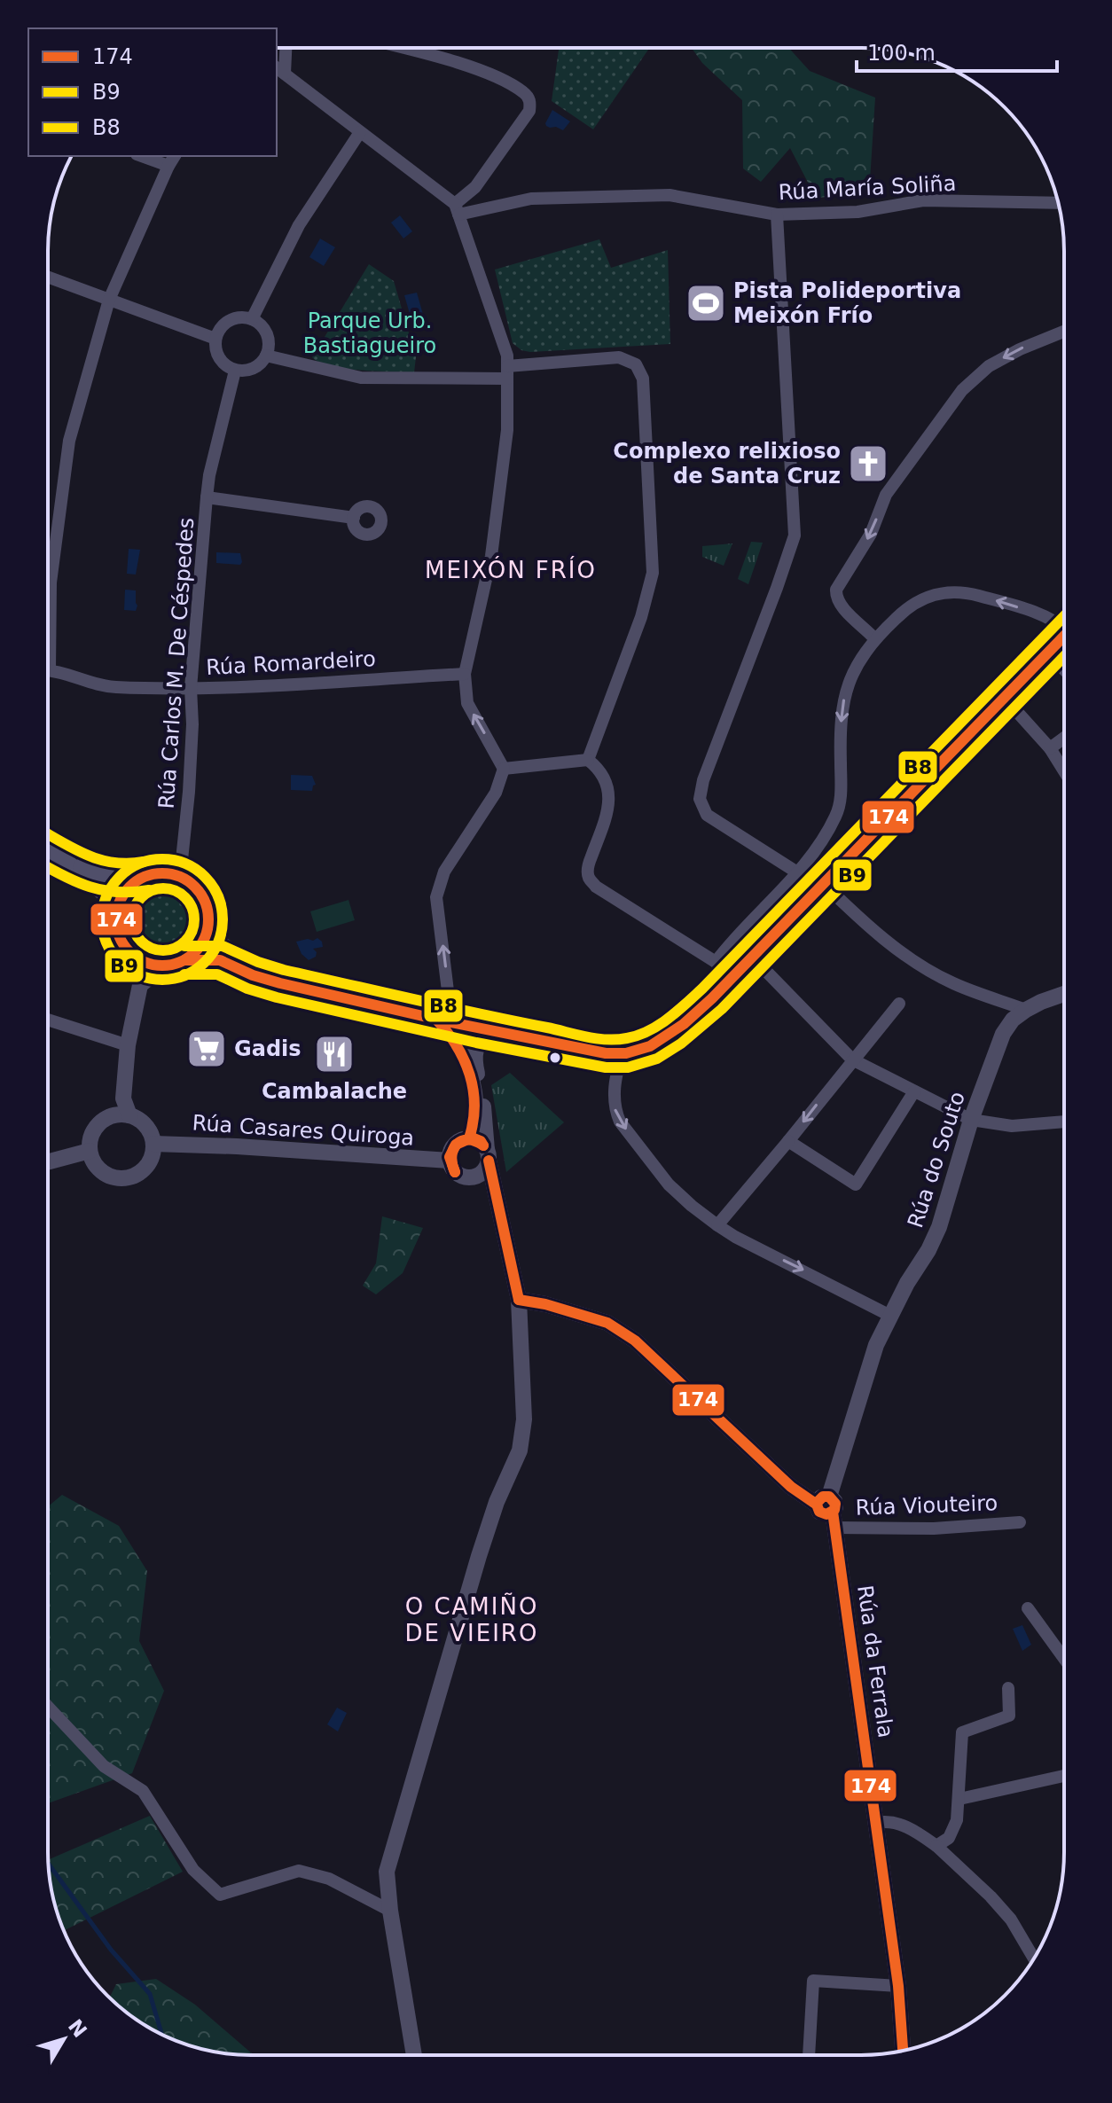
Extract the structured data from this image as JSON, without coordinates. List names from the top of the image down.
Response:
{
  "streets": {
    "street": [
      "Rúa María Soliña",
      "Rúa Carlos M. De Céspedes",
      "Rúa Romardeiro",
      "Rúa Casares Quiroga",
      "Rúa do Souto",
      "Rúa Viouteiro",
      "Rúa da Ferrala"
    ]
  },
  "crossings": [
    ["Rúa Carlos M. De Céspedes", "Rúa Romardeiro"],
    ["Rúa do Souto", "Rúa Viouteiro"],
    ["Rúa do Souto", "Rúa da Ferrala"],
    ["Rúa Viouteiro", "Rúa da Ferrala"]
  ],
  "districts": ["MEIXÓN FRÍO", "O CAMIÑO DE VIEIRO"],
  "parks": ["Parque Urb. Bastiagueiro"],
  "places": {
    "sports": ["Pista Polideportiva Meixón Frío"],
    "church": ["Complexo relixioso de Santa Cruz"],
    "supermarket": ["Gadis"],
    "restaurant": ["Cambalache"]
  },
  "lines": ["transit line B8", "transit line 174", "transit line B9"],
  "legend": ["174", "B9", "B8"],
  "scale_bar": "100 m",
  "north": "top right"
}
